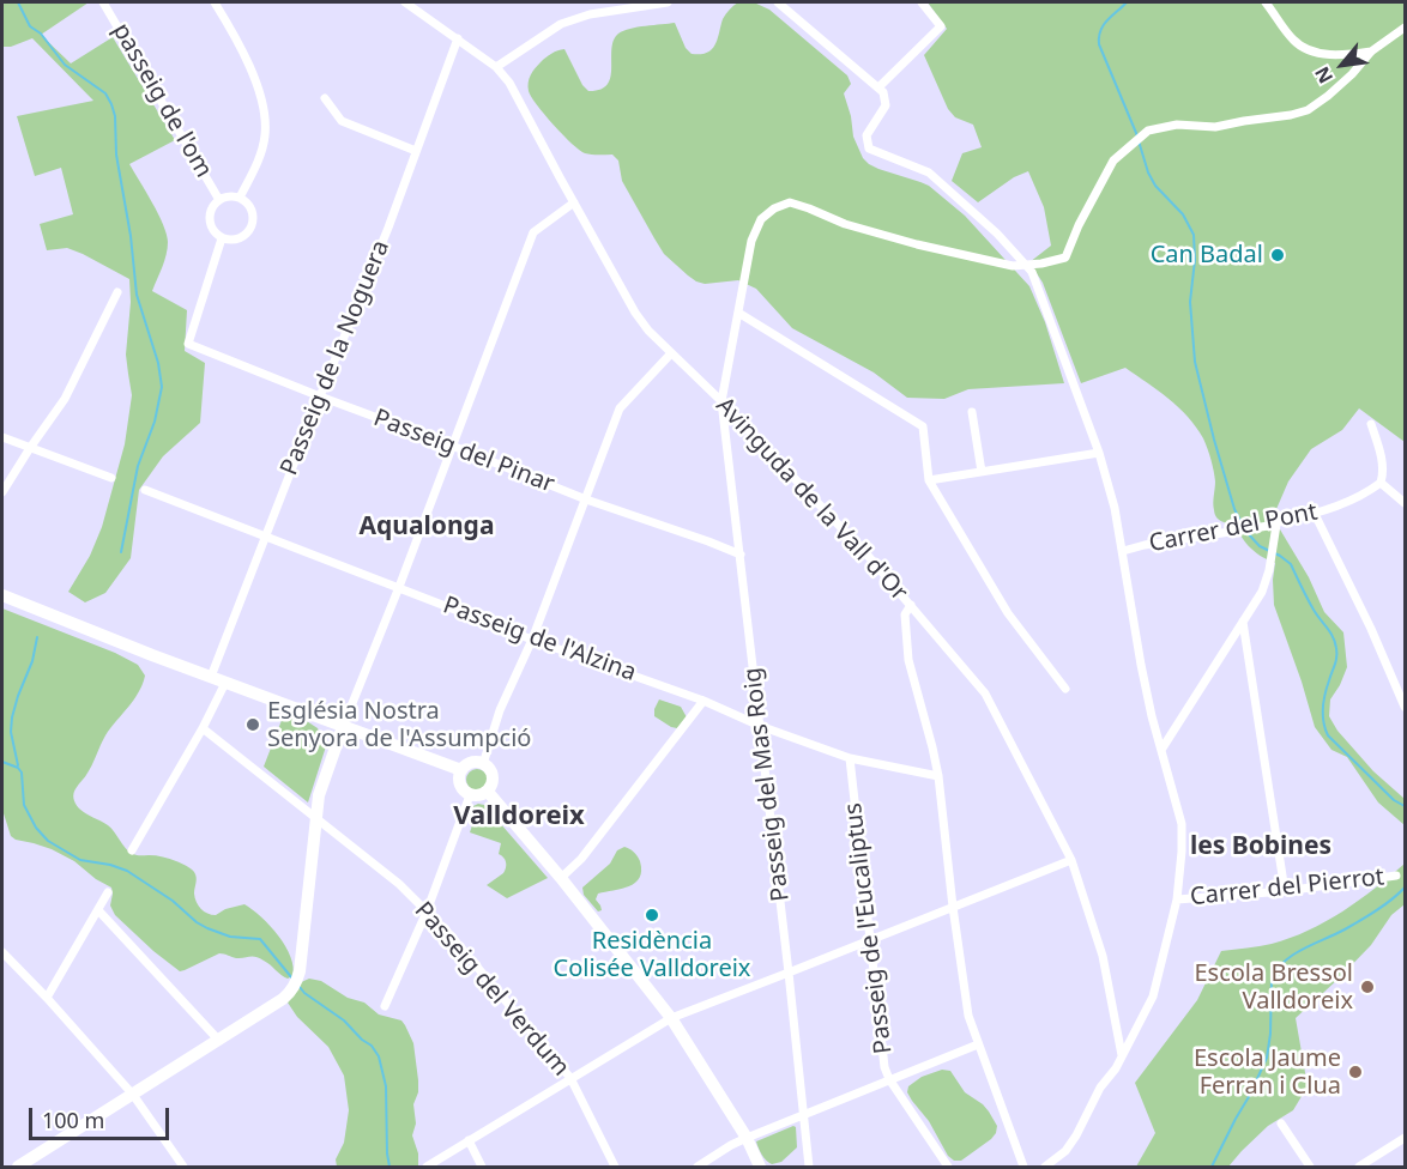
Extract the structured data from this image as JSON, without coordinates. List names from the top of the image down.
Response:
{
  "streets": {
    "street": [
      "passeig de l'om",
      "Passeig de la Noguera",
      "Passeig del Pinar",
      "Avinguda de la Vall d'Or",
      "Carrer del Pont",
      "Passeig de l'Alzina",
      "Passeig del Mas Roig",
      "Carrer del Pierrot",
      "Passeig de l'Eucaliptus",
      "Passeig del Verdum"
    ]
  },
  "crossings": [
    ["passeig de l'om", "Passeig del Pinar"],
    ["Passeig de la Noguera", "Passeig del Pinar"],
    ["Passeig de la Noguera", "Avinguda de la Vall d'Or"],
    ["Passeig de la Noguera", "Passeig de l'Alzina"],
    ["Passeig del Pinar", "Passeig del Mas Roig"],
    ["Avinguda de la Vall d'Or", "Passeig del Mas Roig"],
    ["Passeig de l'Alzina", "Passeig del Mas Roig"],
    ["Passeig de l'Alzina", "Passeig de l'Eucaliptus"]
  ],
  "districts": ["Aqualonga", "Valldoreix", "les Bobines"],
  "places": [
    "Can Badal",
    "Església Nostra Senyora de l'Assumpció",
    "Residència Colisée Valldoreix",
    "Escola Bressol Valldoreix",
    "Escola Jaume Ferran i Clua"
  ],
  "scale_bar": "100 m",
  "north": "bottom left"
}
